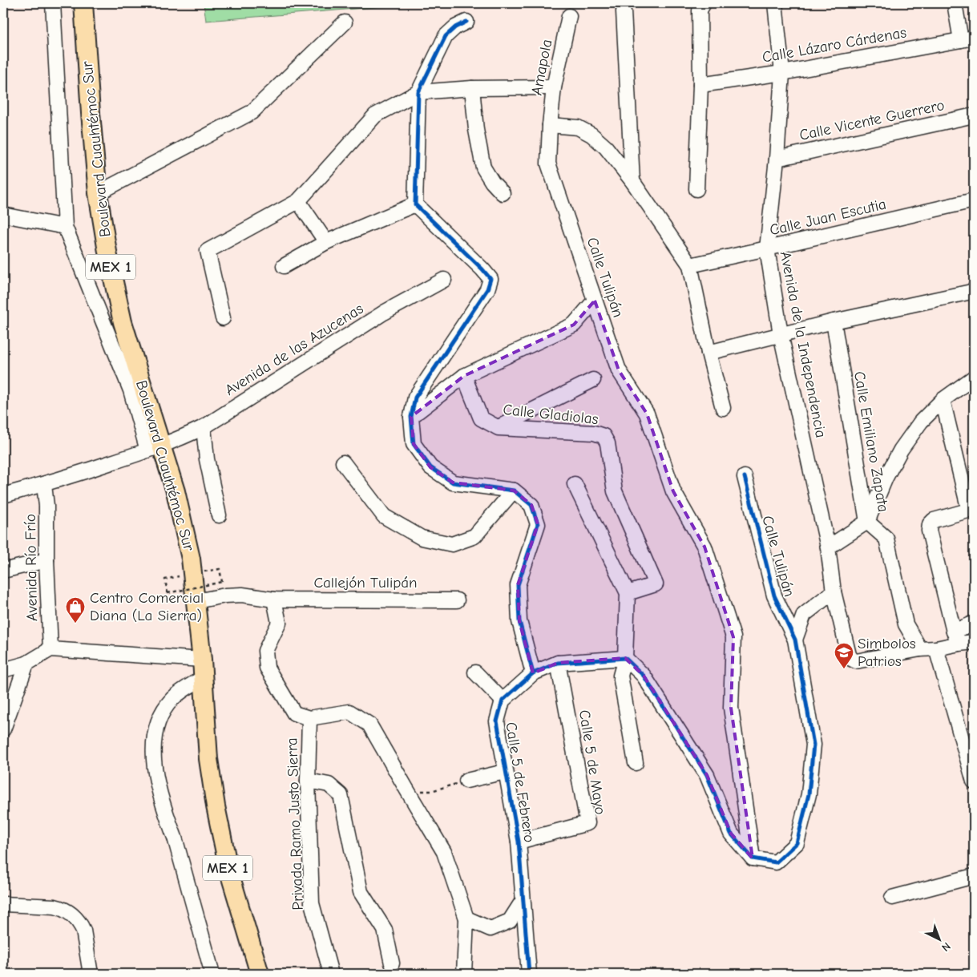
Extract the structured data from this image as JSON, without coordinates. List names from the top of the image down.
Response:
{
  "streets": {
    "main road": ["Boulevard Cuauhtémoc Sur", "MEX 1"],
    "street": [
      "Calle Lázaro Cárdenas",
      "Amapola",
      "Calle Vicente Guerrero",
      "Calle Juan Escutia",
      "Calle Tulipán",
      "Avenida de la Independencia",
      "Avenida de las Azucenas",
      "Calle Gladiolas",
      "Calle Emiliano Zapata",
      "Avenida Río Frío",
      "Callejón Tulipán",
      "Calle 5 de Mayo",
      "Calle 5 de Febrero",
      "Privada Ramo Justo Sierra"
    ]
  },
  "crossings": [
    ["Calle Lázaro Cárdenas", "Avenida de la Independencia"],
    ["Amapola", "Calle Tulipán"],
    ["Calle Vicente Guerrero", "Avenida de la Independencia"],
    ["Boulevard Cuauhtémoc Sur", "Avenida de las Azucenas"],
    ["Boulevard Cuauhtémoc Sur", "Callejón Tulipán"],
    ["Calle Juan Escutia", "Avenida de la Independencia"],
    ["Avenida de la Independencia", "Calle Emiliano Zapata"],
    ["Avenida de las Azucenas", "Avenida Río Frío"],
    ["Calle 5 de Mayo", "Calle 5 de Febrero"]
  ],
  "places": {
    "shop": ["Centro Comercial Diana (La Sierra)"],
    "school or university": ["Simbolos Patrios"]
  },
  "north": "bottom right"
}
